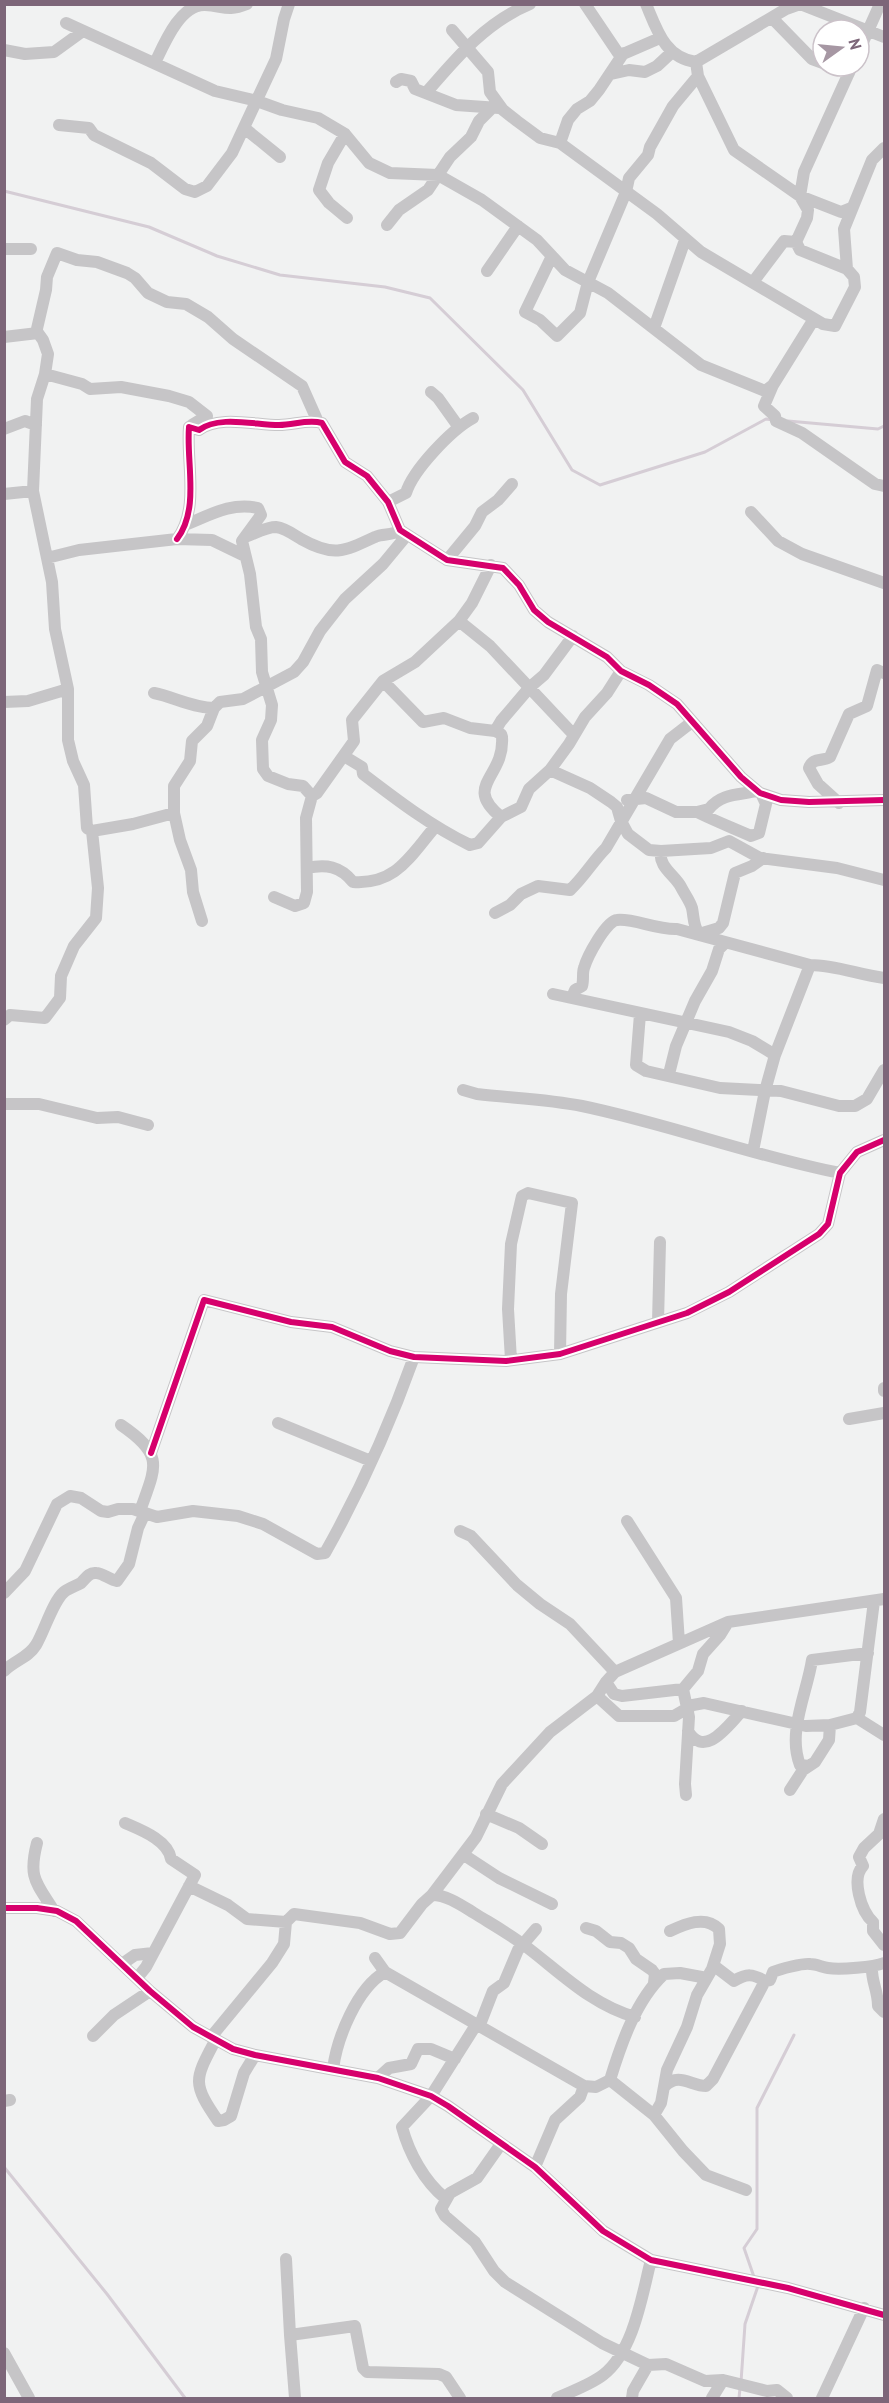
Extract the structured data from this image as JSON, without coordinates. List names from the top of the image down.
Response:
{
  "north": "right"
}
